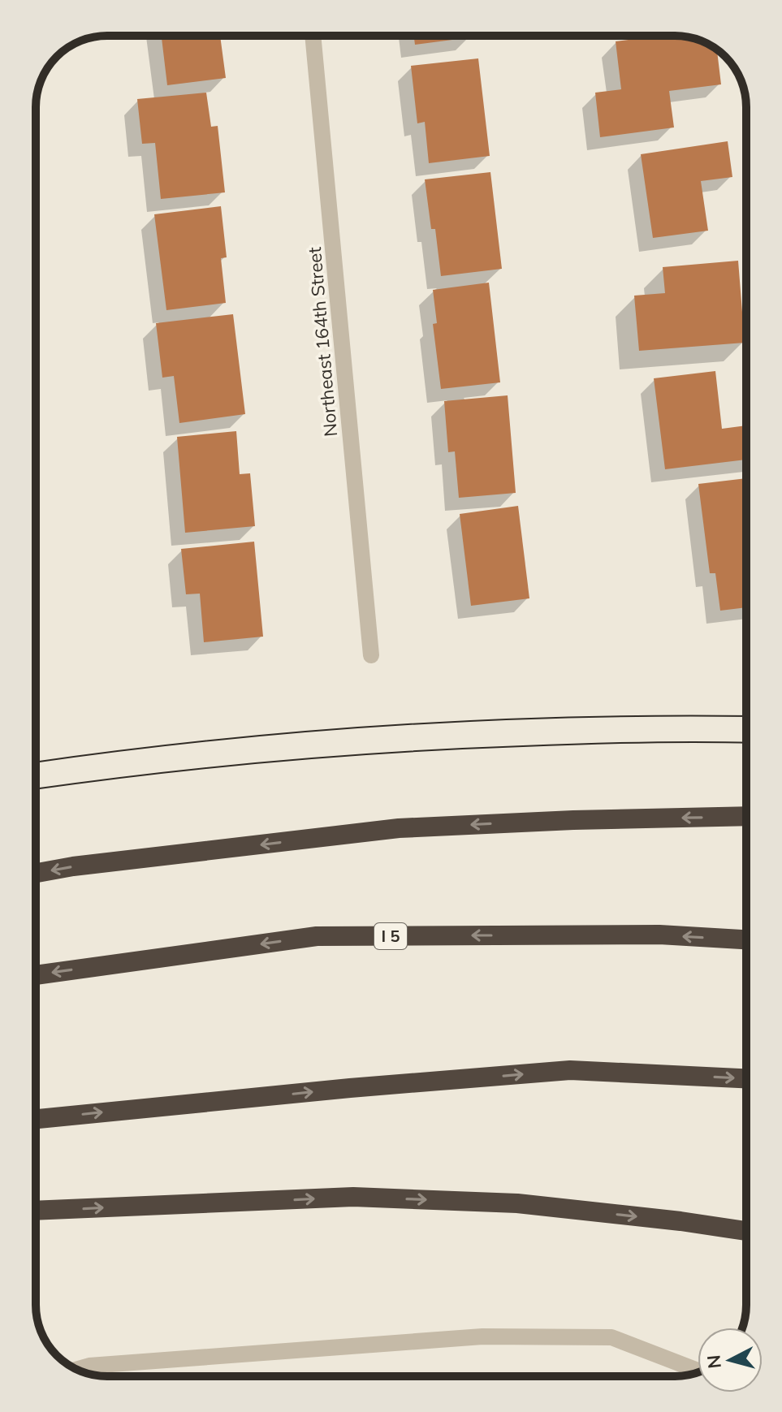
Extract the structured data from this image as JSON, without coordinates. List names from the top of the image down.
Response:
{
  "streets": {
    "highway": ["I 5"],
    "street": ["Northeast 164th Street"]
  },
  "north": "left"
}
